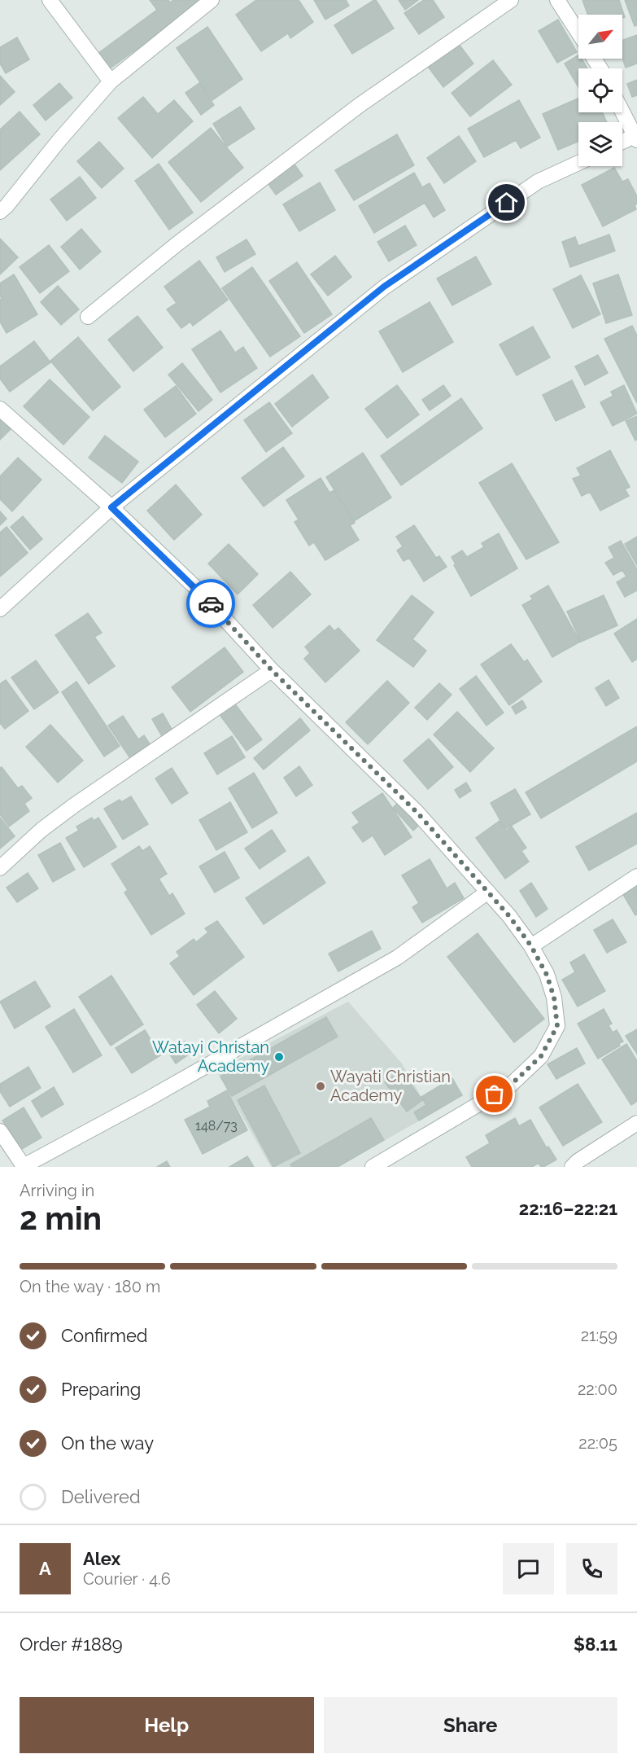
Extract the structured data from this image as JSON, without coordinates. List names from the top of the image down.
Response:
{
  "places": ["Watayi Christan Academy", "Wayati Christian Academy"],
  "house_numbers": ["148/73"],
  "north": "top right",
  "page": {
    "heading": ["2 min", "Arriving in", "22:16–22:21"],
    "panel": [
      "Alex",
      "Courier · 4.6",
      "Order #1889",
      "$8.11"
    ],
    "bar": "On the way · 180 m",
    "list": [
      ["Confirmed", "21:59"],
      ["Preparing", "22:00"],
      ["On the way", "22:05"],
      "Delivered"
    ],
    "round": "A",
    "buttons": ["Help", "Share"]
  }
}
